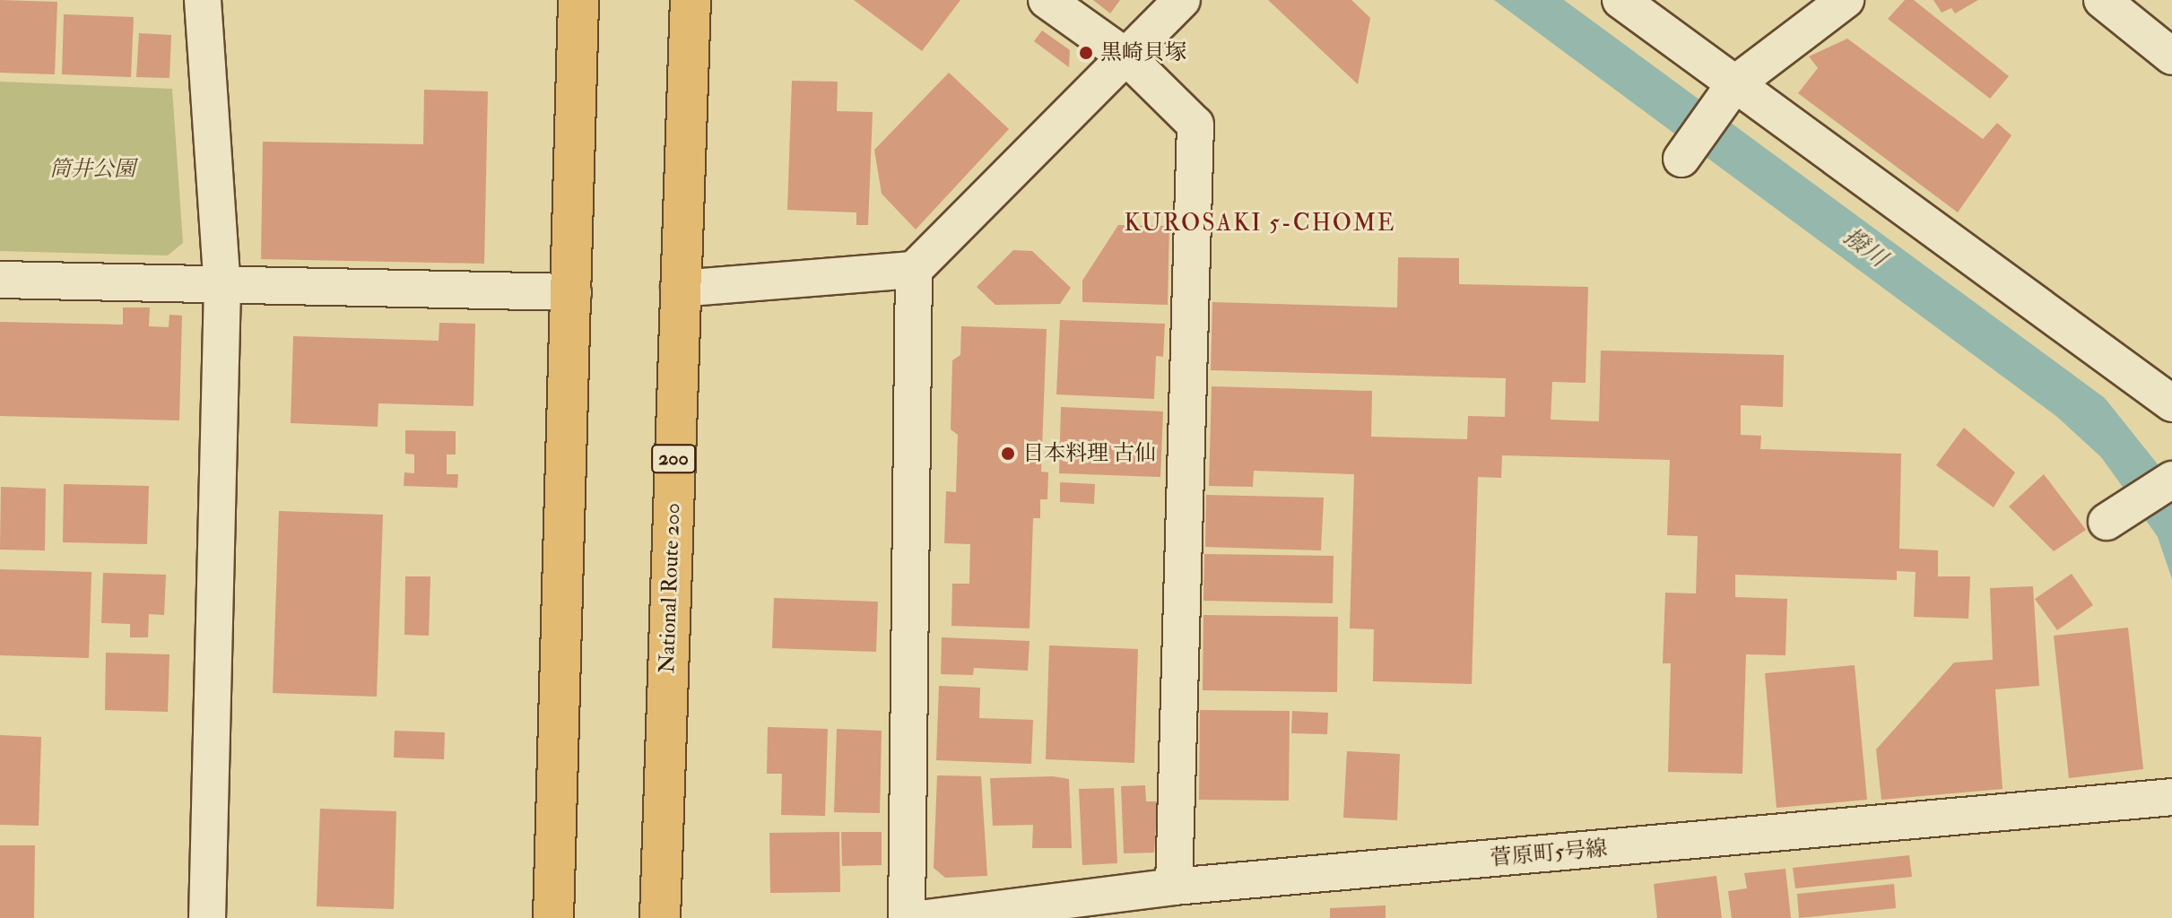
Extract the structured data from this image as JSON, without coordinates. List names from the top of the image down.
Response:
{
  "streets": {
    "highway": ["200", "National Route 200"],
    "street": ["菅原町5号線"]
  },
  "districts": ["KUROSAKI 5-CHOME"],
  "water": ["撥川"],
  "parks": ["筒井公園"],
  "places": ["黒崎貝塚", "日本料理 古仙"]
}
